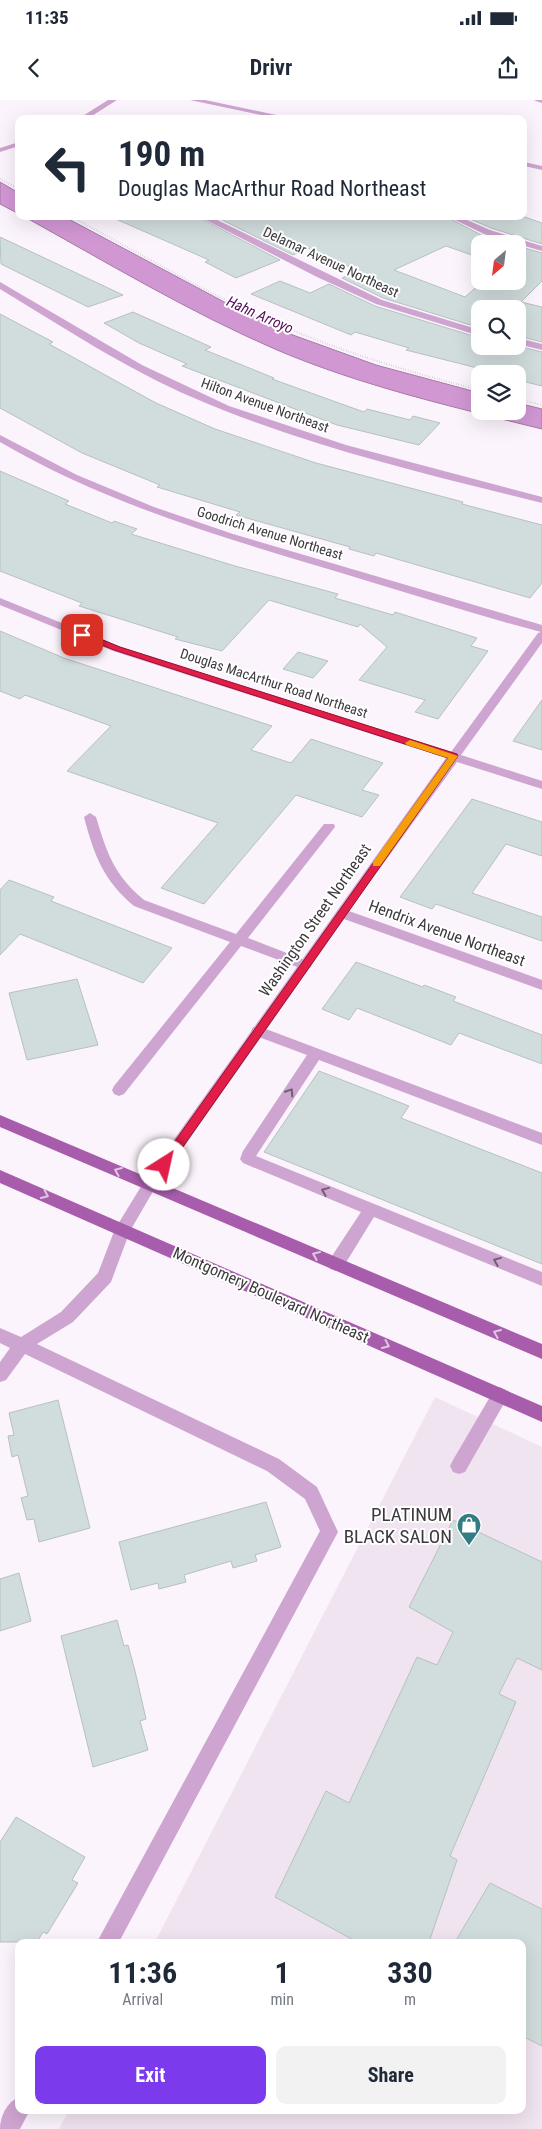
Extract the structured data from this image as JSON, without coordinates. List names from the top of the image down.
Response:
{
  "streets": {
    "main road": ["Montgomery Boulevard Northeast"],
    "street": [
      "Delamar Avenue Northeast",
      "Hilton Avenue Northeast",
      "Goodrich Avenue Northeast",
      "Douglas MacArthur Road Northeast",
      "Washington Street Northeast",
      "Hendrix Avenue Northeast"
    ]
  },
  "crossings": [
    ["Douglas MacArthur Road Northeast", "Washington Street Northeast"],
    ["Washington Street Northeast", "Hendrix Avenue Northeast"],
    ["Washington Street Northeast", "Montgomery Boulevard Northeast"]
  ],
  "water": ["Hahn Arroyo"],
  "places": {
    "shop": ["PLATINUM BLACK SALON"]
  },
  "north": "bottom left",
  "page": {
    "status": "11:35",
    "header": "Drivr",
    "turn": ["190 m", "Douglas MacArthur Road Northeast"],
    "eta": [
      "11:36",
      "Arrival",
      "1",
      "min",
      "330",
      "m"
    ],
    "buttons": ["Exit", "Share"]
  }
}
